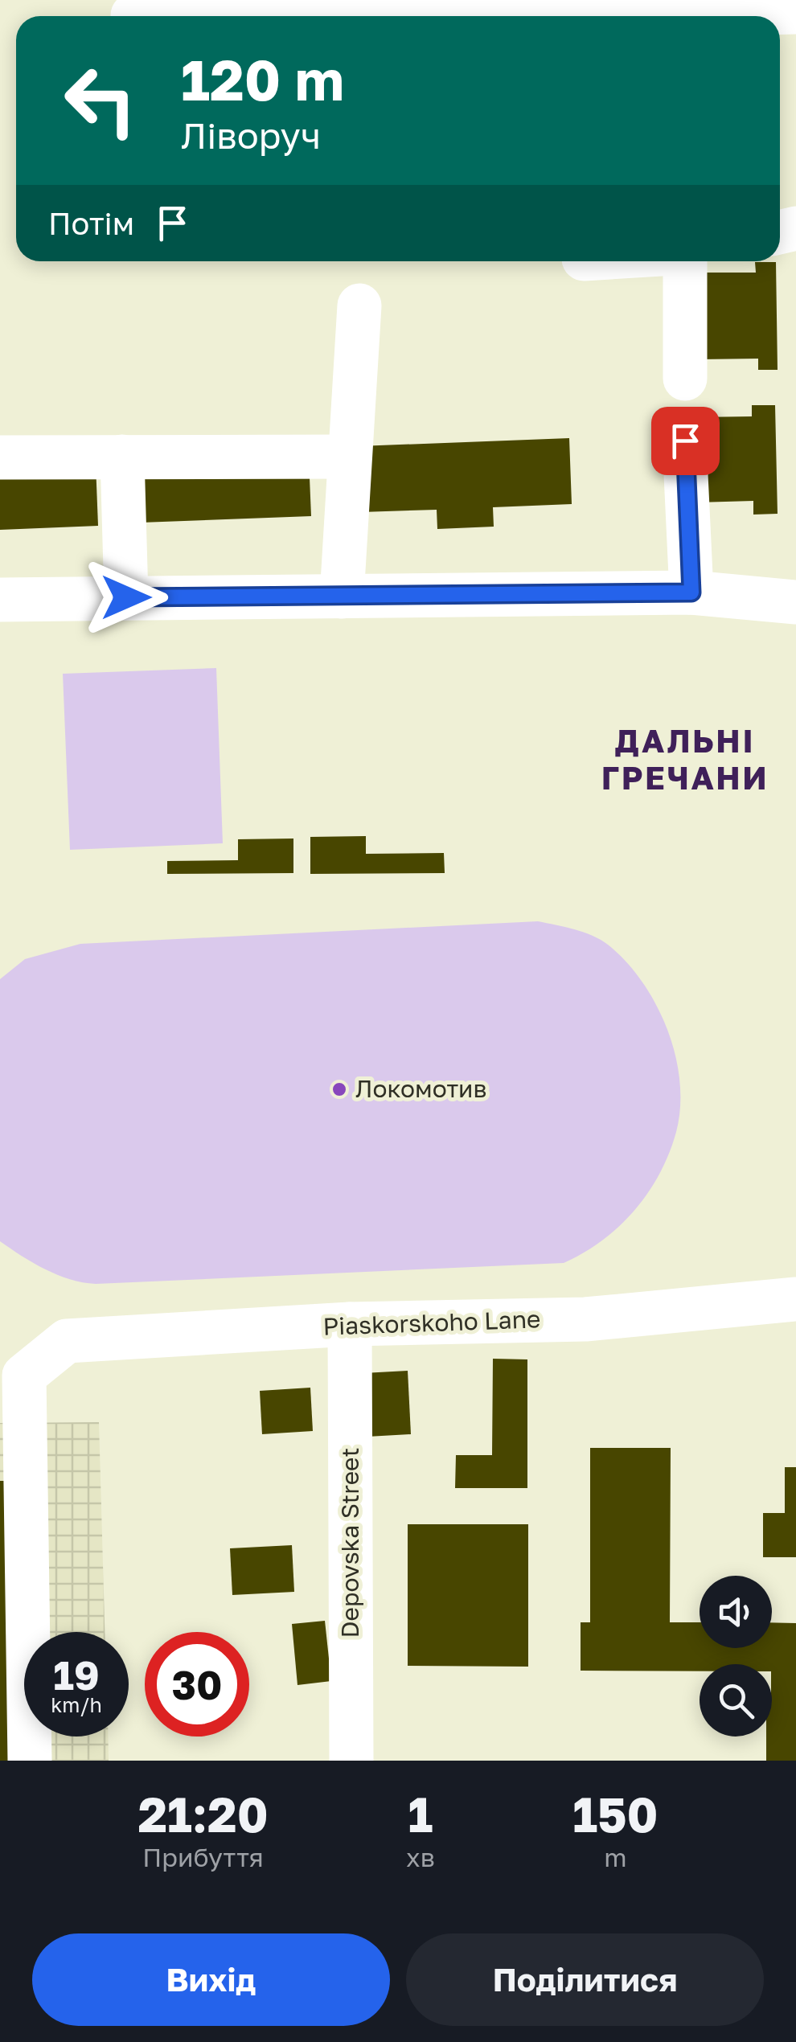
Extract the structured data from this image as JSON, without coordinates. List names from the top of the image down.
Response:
{
  "streets": {
    "street": ["Piaskorskoho Lane", "Depovska Street"]
  },
  "crossings": [
    ["Piaskorskoho Lane", "Depovska Street"]
  ],
  "districts": ["ДАЛЬНІ ГРЕЧАНИ"],
  "places": ["Локомотив"],
  "page": {
    "turn": ["120 m", "Ліворуч"],
    "then": "Потім",
    "speed": "19 km/h",
    "limit": "30",
    "eta": [
      "21:20",
      "Прибуття",
      "1",
      "хв",
      "150",
      "m"
    ],
    "buttons": ["Вихід", "Поділитися"]
  }
}
